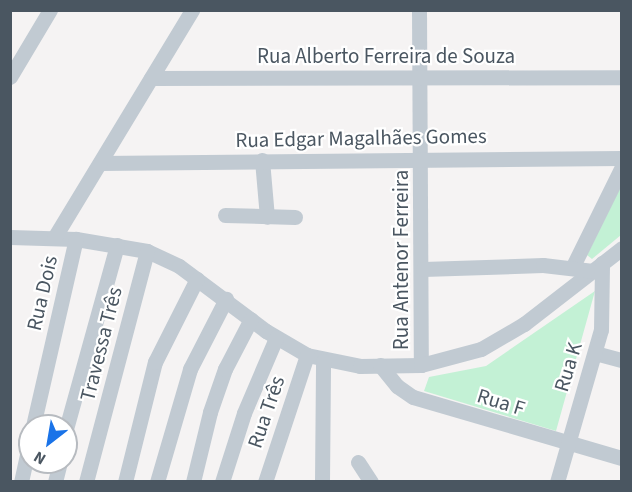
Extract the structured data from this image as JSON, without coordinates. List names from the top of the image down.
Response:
{
  "streets": {
    "street": [
      "Rua Alberto Ferreira de Souza",
      "Rua Edgar Magalhães Gomes",
      "Rua Antenor Ferreira",
      "Rua Dois",
      "Travessa Três",
      "Rua K",
      "Rua F",
      "Rua Três"
    ]
  },
  "crossings": [
    ["Rua Alberto Ferreira de Souza", "Rua Antenor Ferreira"],
    ["Rua Edgar Magalhães Gomes", "Rua Antenor Ferreira"],
    ["Rua K", "Rua F"]
  ],
  "north": "bottom left"
}
